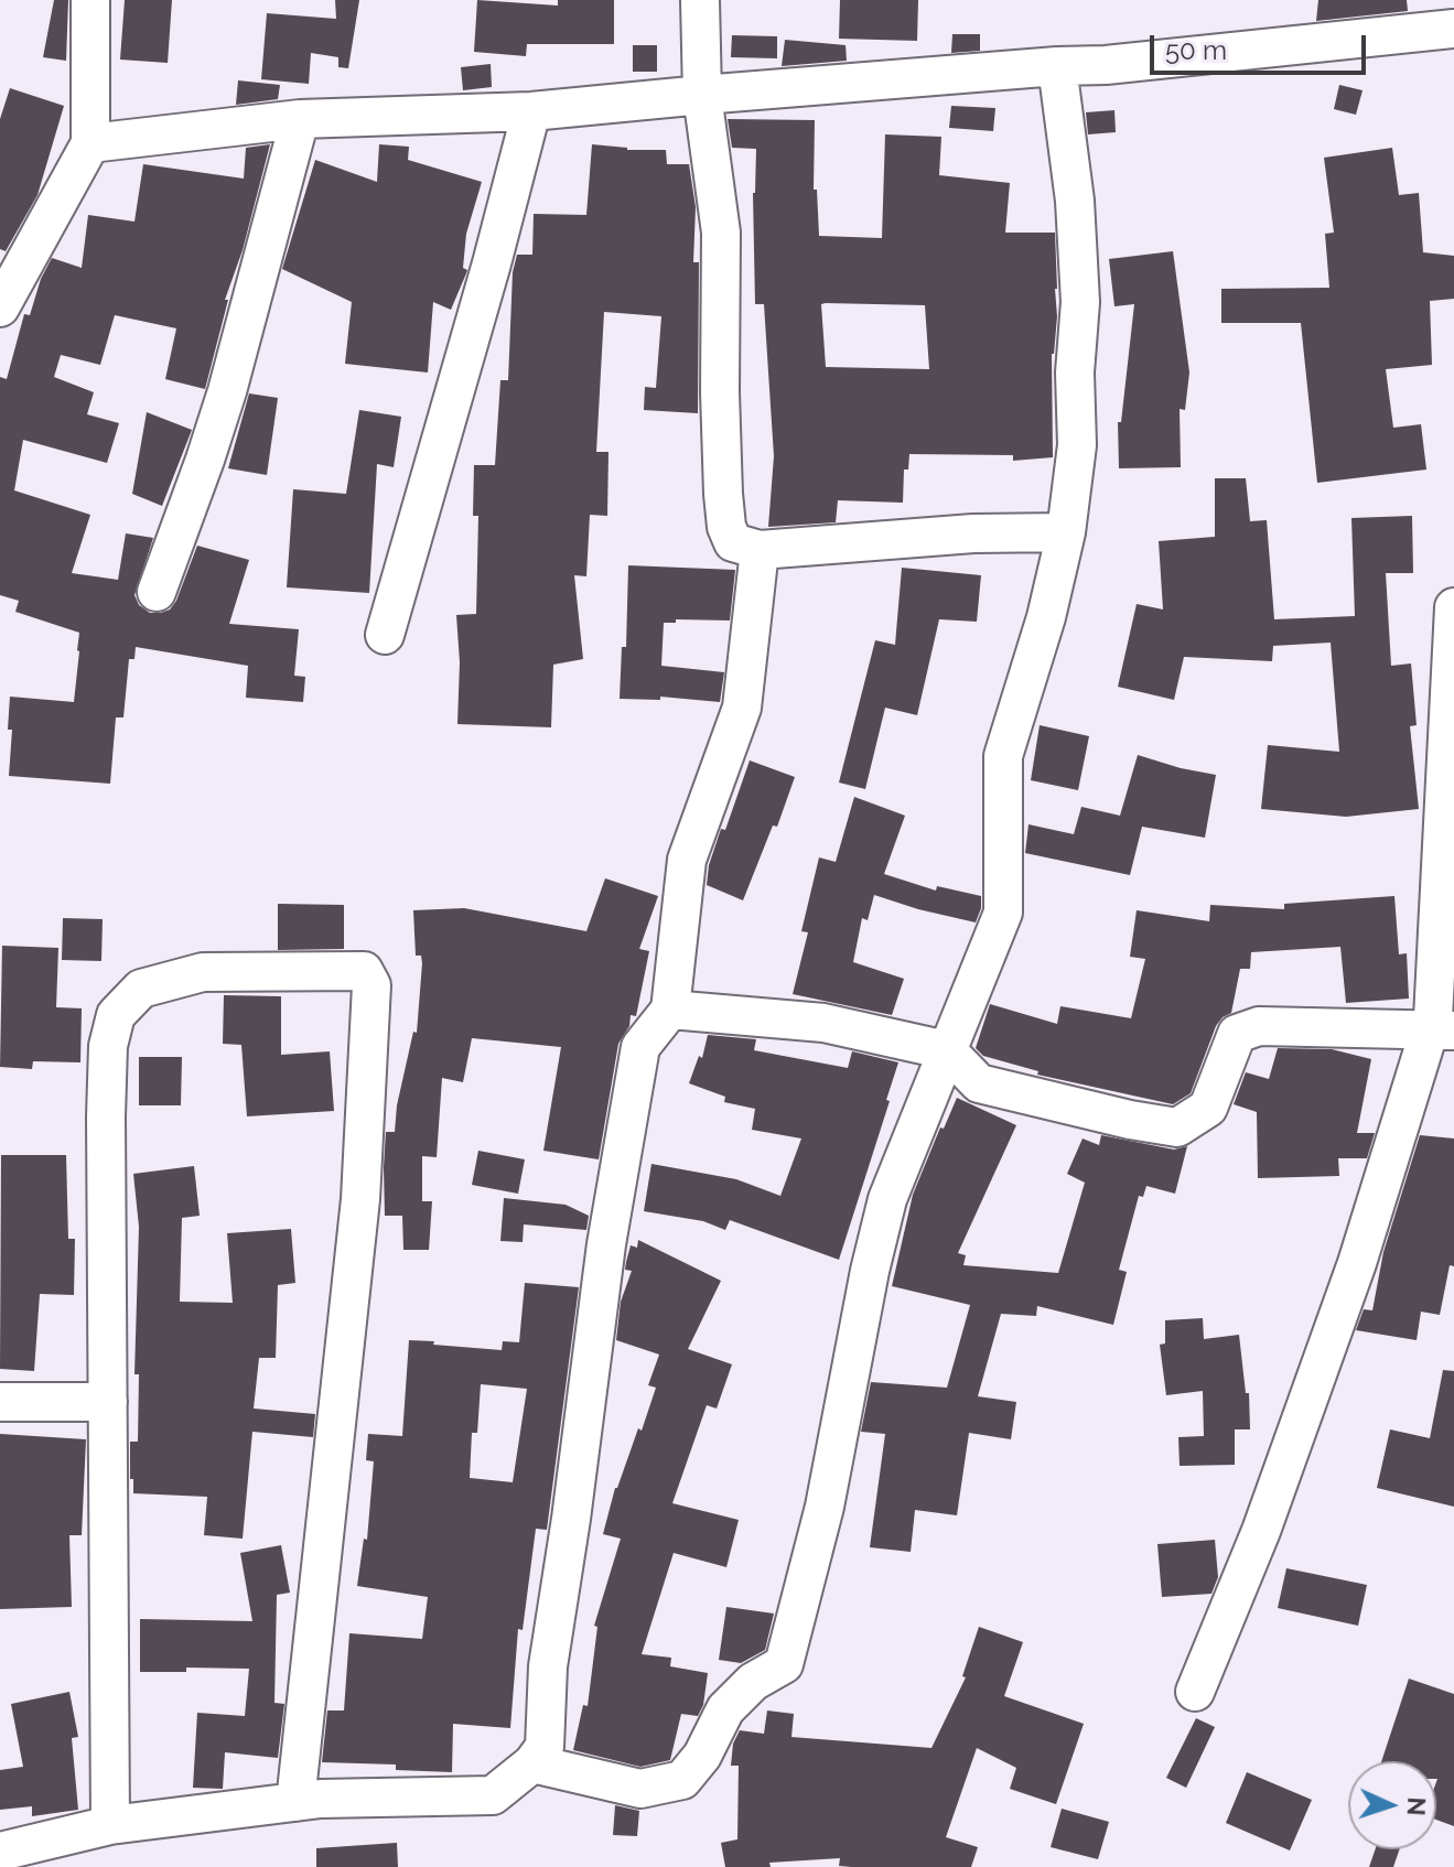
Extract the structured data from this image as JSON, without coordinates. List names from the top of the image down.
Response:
{
  "scale_bar": "50 m",
  "north": "right"
}
